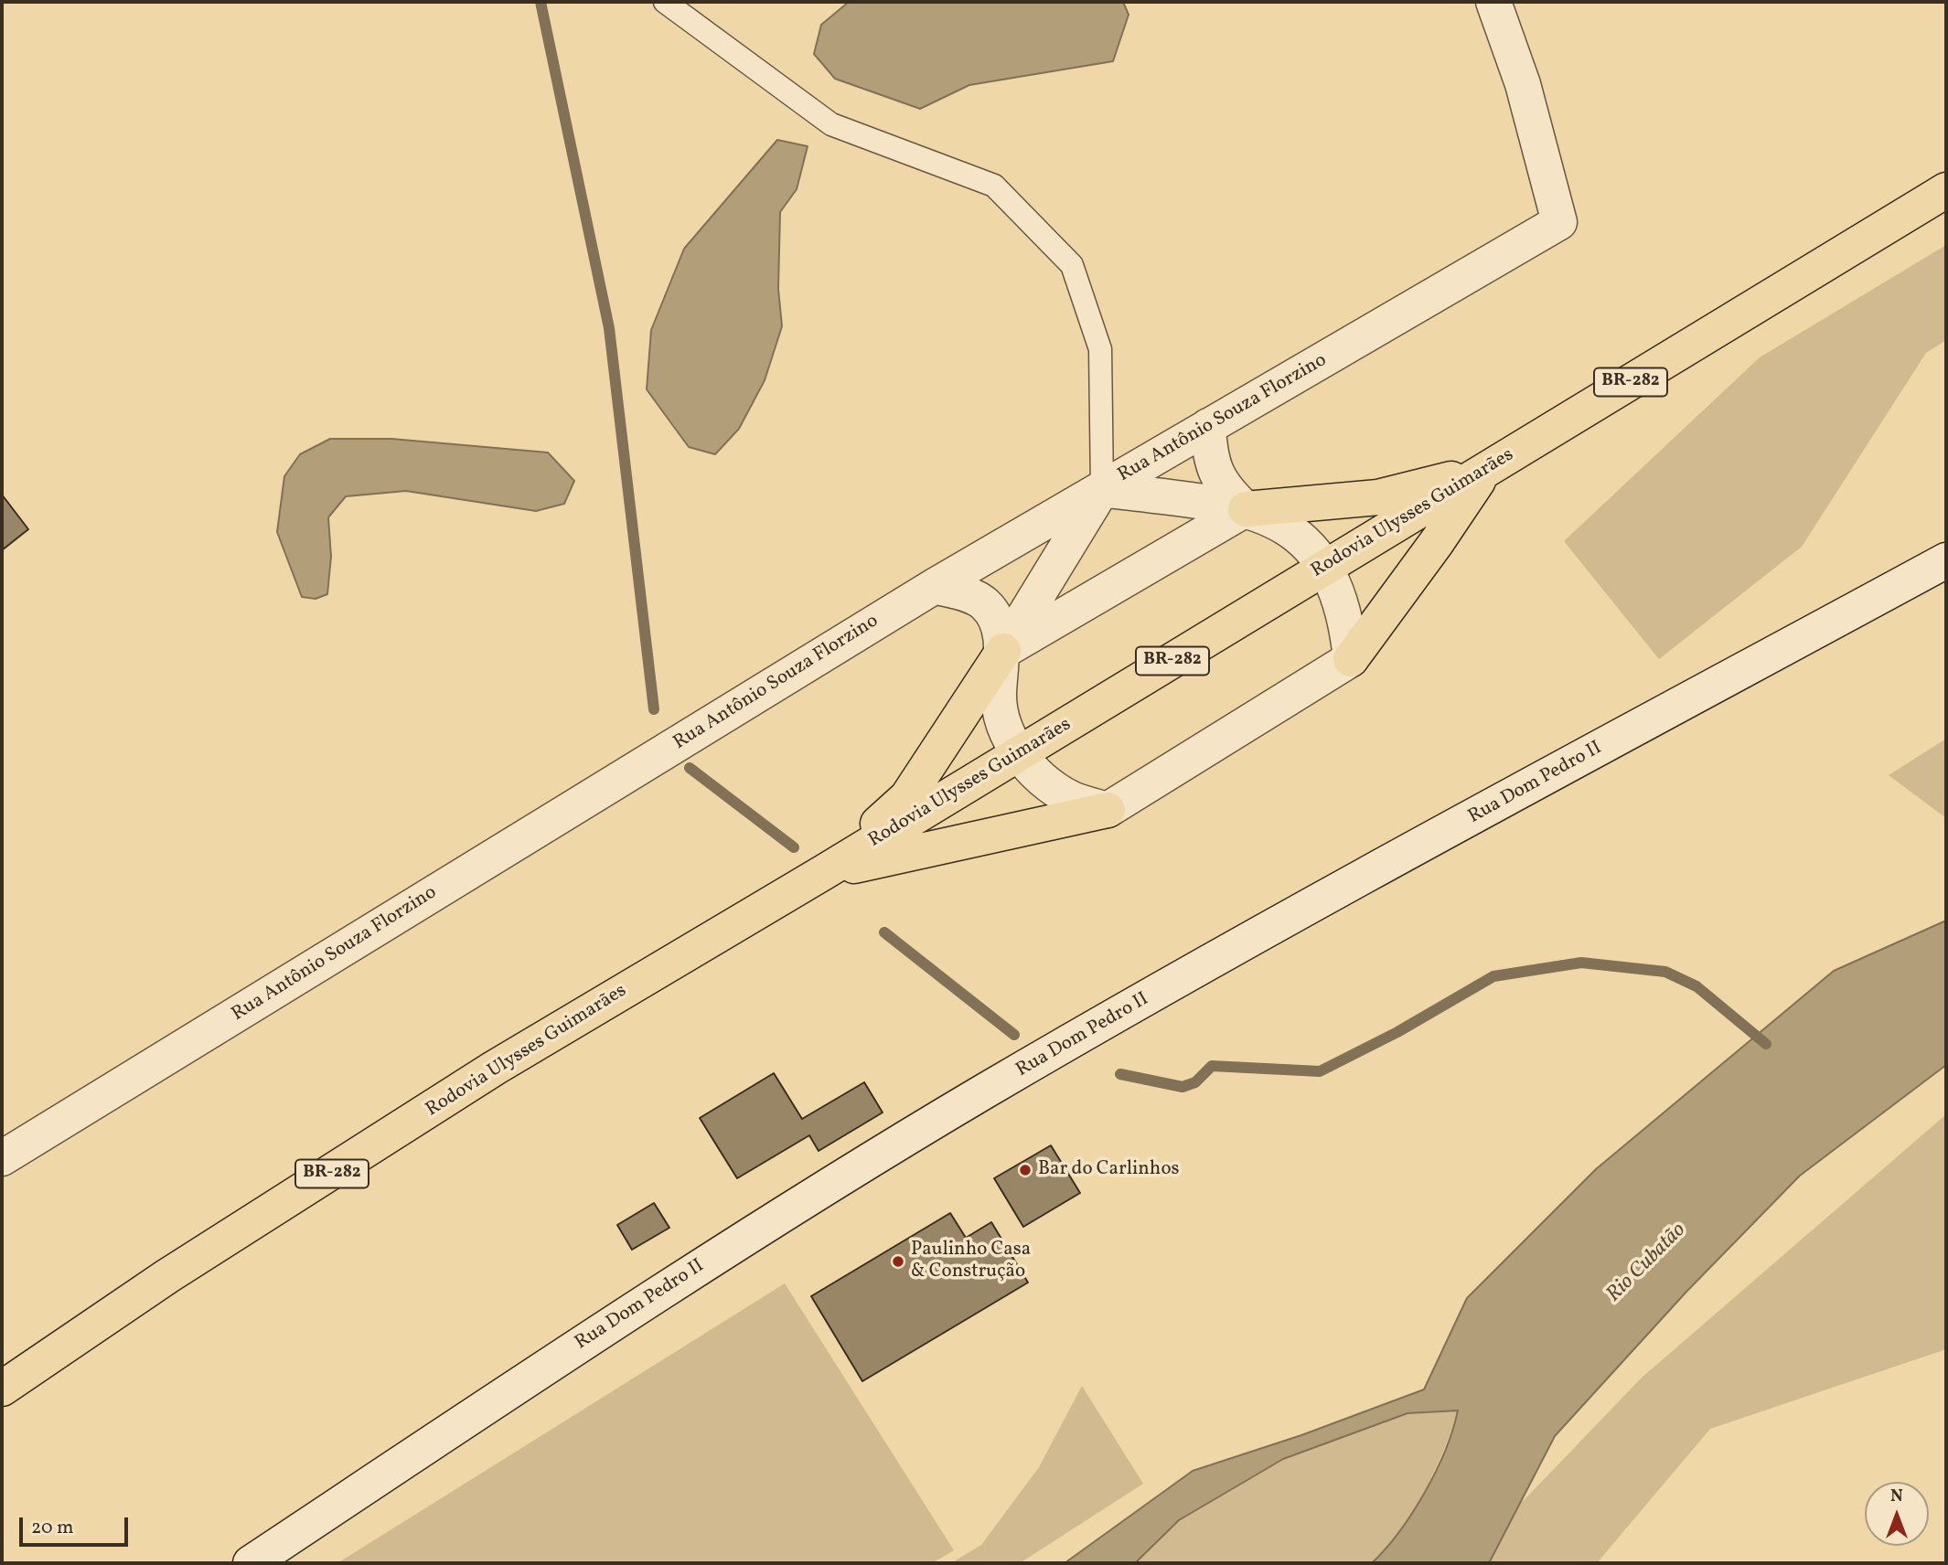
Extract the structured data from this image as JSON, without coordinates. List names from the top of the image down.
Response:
{
  "streets": {
    "highway": ["BR-282", "Rodovia Ulysses Guimarães"],
    "street": ["Rua Antônio Souza Florzino", "Rua Dom Pedro II"]
  },
  "water": ["Rio Cubatão"],
  "places": ["Bar do Carlinhos", "Paulinho Casa & Construção"],
  "scale_bar": "20 m",
  "north": "top"
}
